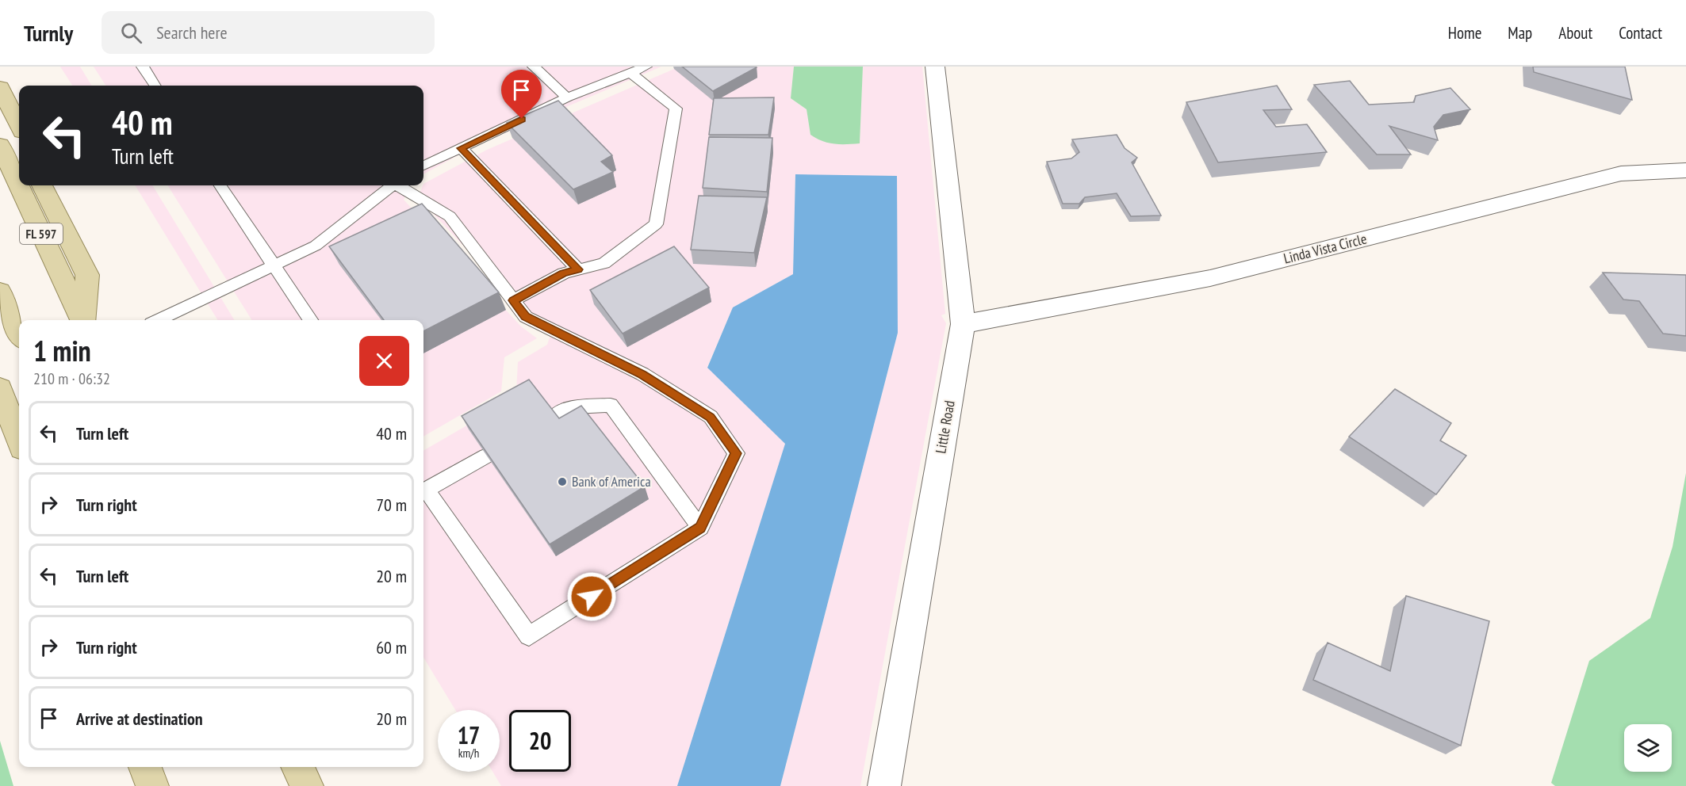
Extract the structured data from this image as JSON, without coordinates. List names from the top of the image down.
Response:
{
  "streets": {
    "main road": ["FL 597"],
    "street": ["Linda Vista Circle", "Little Road"]
  },
  "crossings": [
    ["Linda Vista Circle", "Little Road"]
  ],
  "places": ["Bank of America"],
  "page": {
    "header": "Turnly",
    "search": "Search here",
    "nav": [
      "Home",
      "Map",
      "About",
      "Contact"
    ],
    "turn": ["40 m", "Turn left"],
    "heading": ["1 min", "210 m · 06:32"],
    "list": [
      {
        "name": "Turn left",
        "value": "40 m"
      },
      {
        "name": "Turn right",
        "value": "70 m"
      },
      {
        "name": "Turn left",
        "value": "20 m"
      },
      {
        "name": "Turn right",
        "value": "60 m"
      },
      {
        "name": "Arrive at destination",
        "value": "20 m"
      }
    ],
    "speed": "17 km/h",
    "limit": "20"
  }
}
